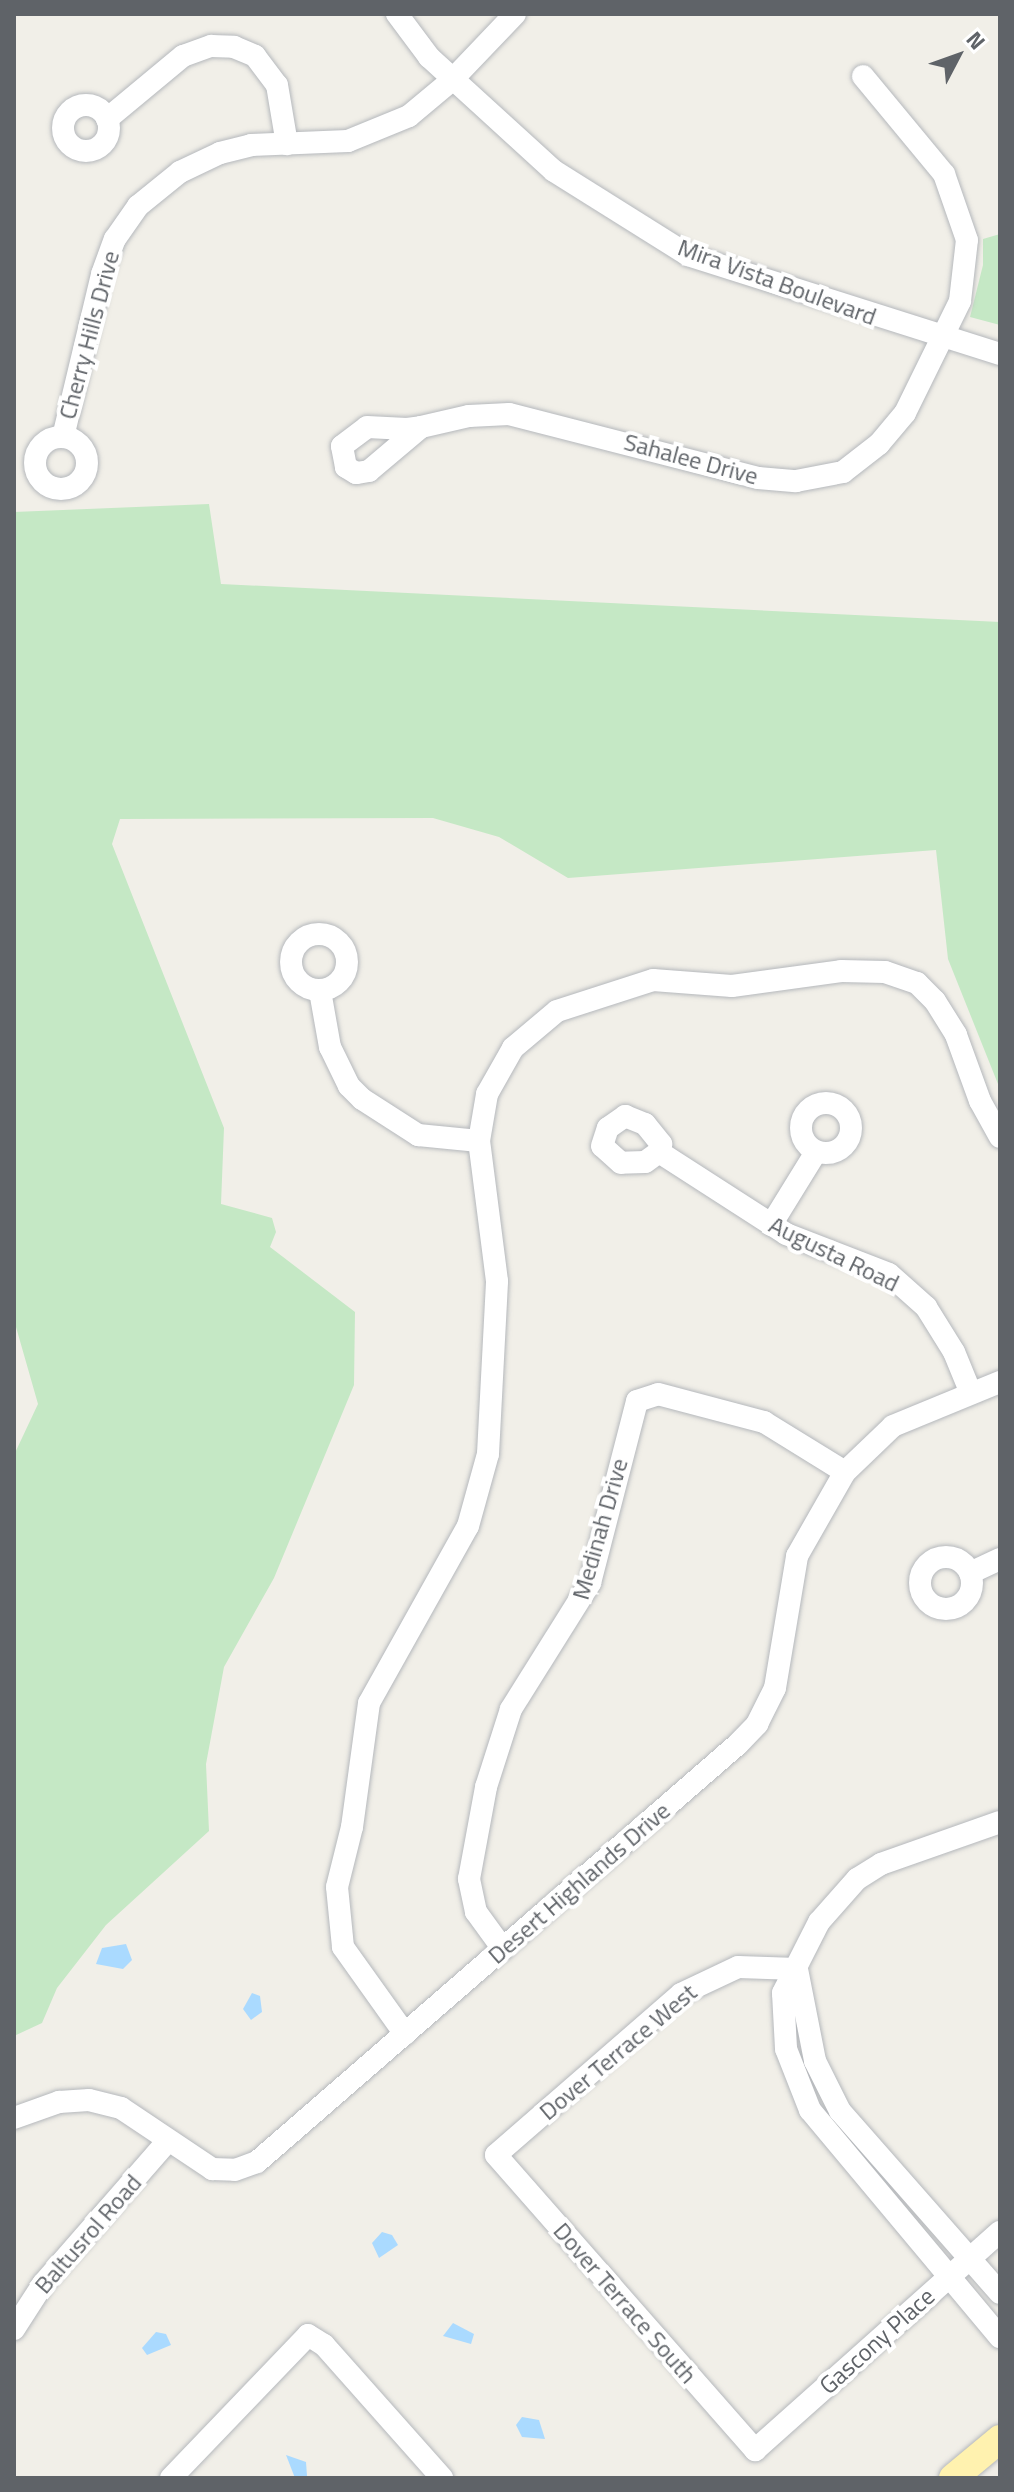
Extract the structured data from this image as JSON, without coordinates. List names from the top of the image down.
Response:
{
  "streets": {
    "street": [
      "Mira Vista Boulevard",
      "Cherry Hills Drive",
      "Sahalee Drive",
      "Augusta Road",
      "Medinah Drive",
      "Desert Highlands Drive",
      "Dover Terrace West",
      "Baltusrol Road",
      "Dover Terrace South",
      "Gascony Place"
    ]
  },
  "crossings": [
    ["Mira Vista Boulevard", "Cherry Hills Drive"],
    ["Mira Vista Boulevard", "Sahalee Drive"],
    ["Augusta Road", "Desert Highlands Drive"],
    ["Medinah Drive", "Desert Highlands Drive"],
    ["Desert Highlands Drive", "Baltusrol Road"],
    ["Dover Terrace West", "Dover Terrace South"],
    ["Dover Terrace South", "Gascony Place"]
  ],
  "north": "top right"
}
